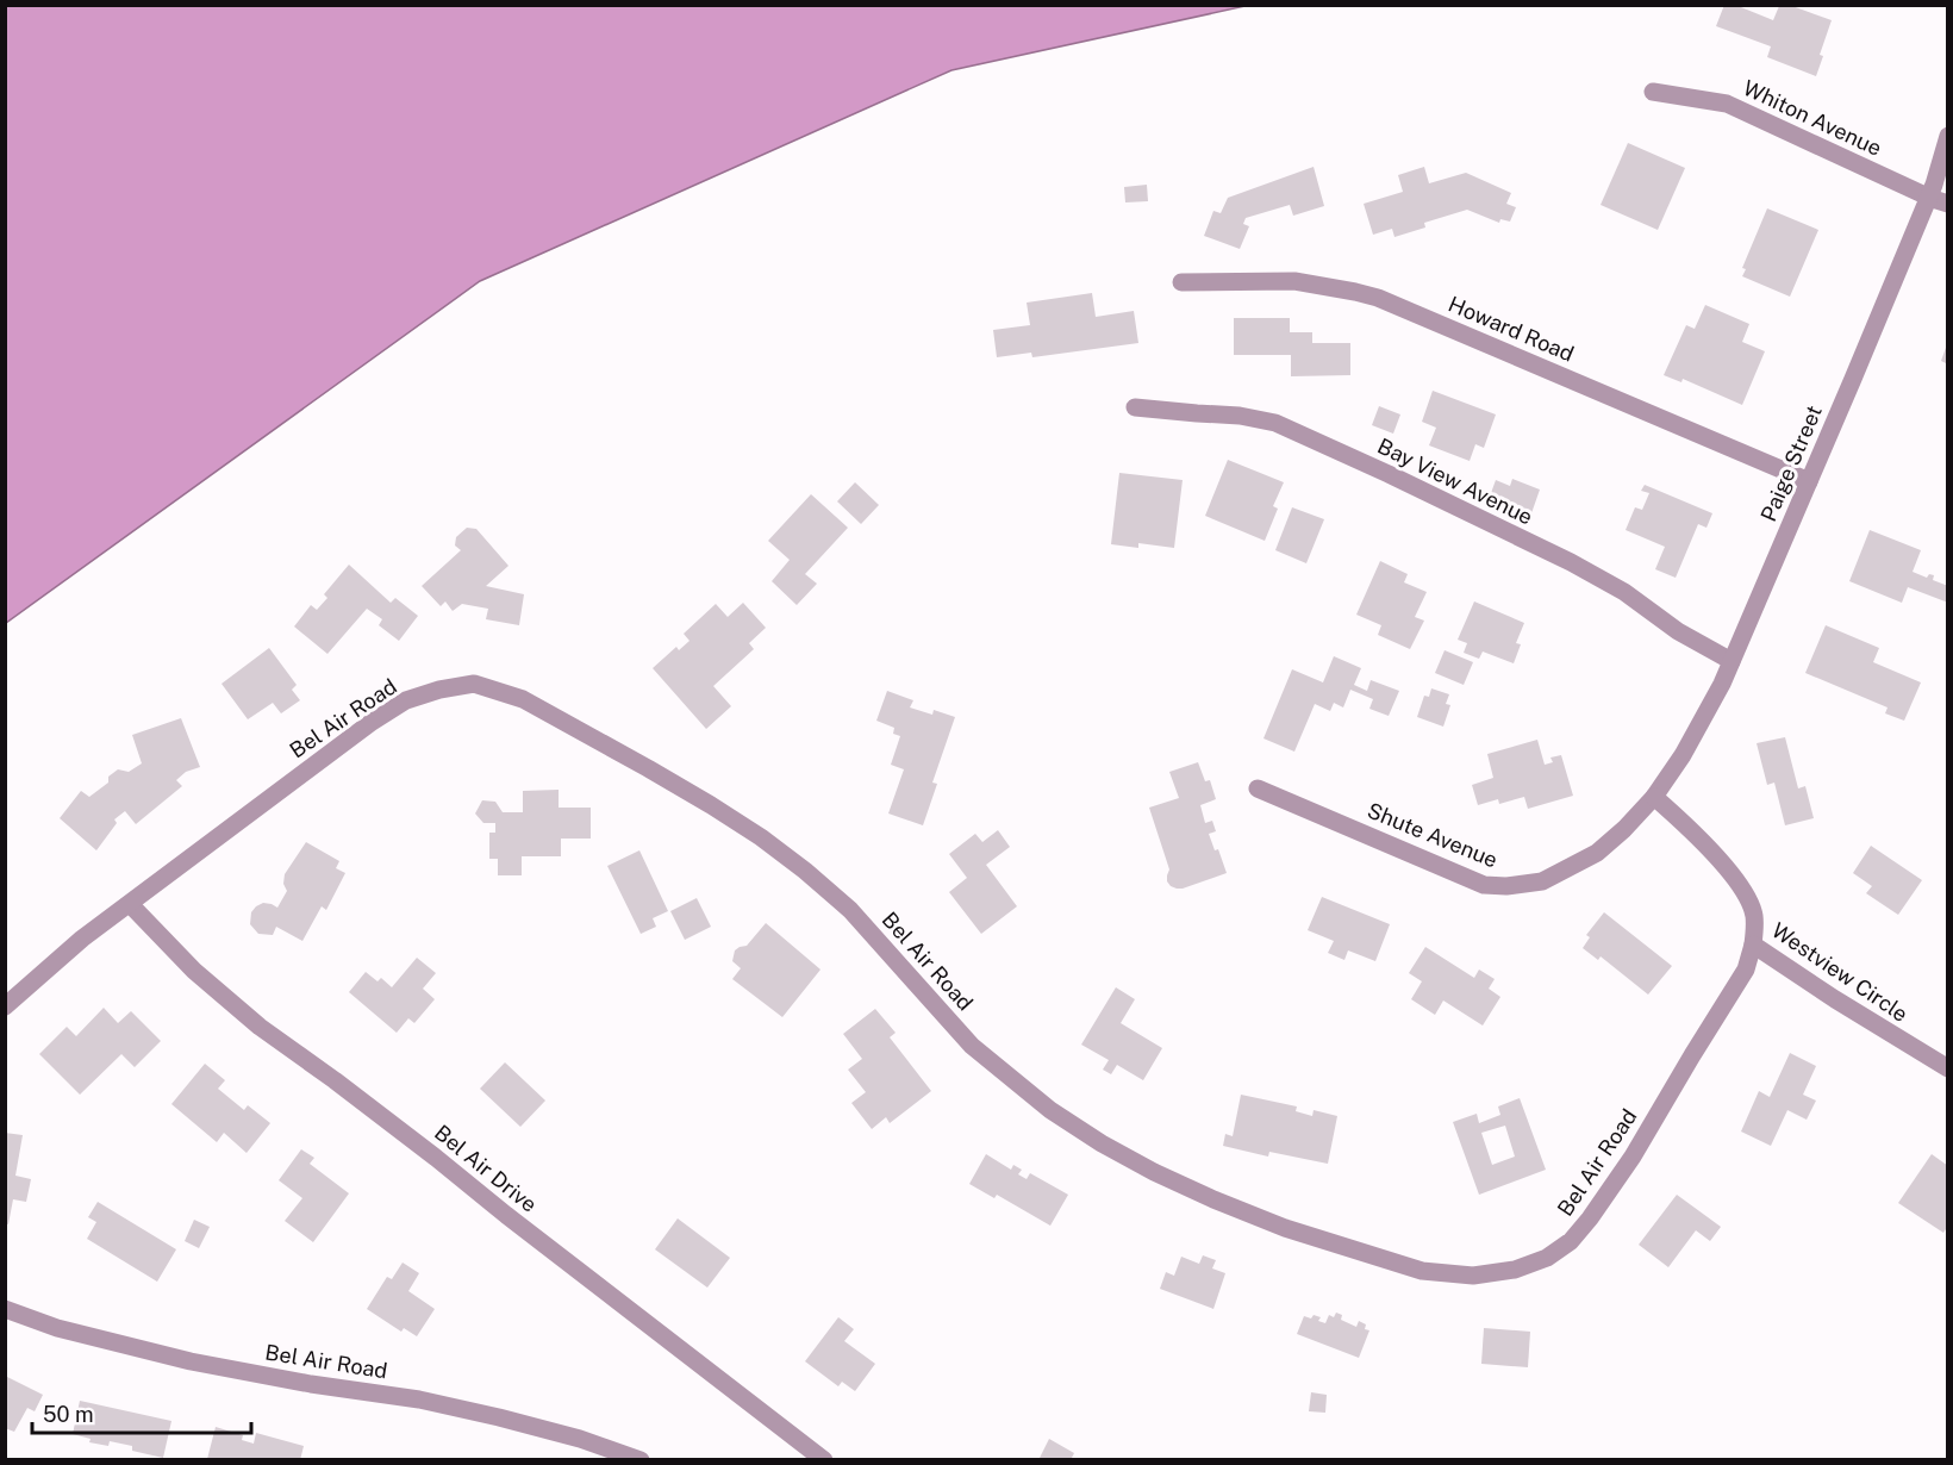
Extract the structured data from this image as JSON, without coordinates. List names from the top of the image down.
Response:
{
  "streets": {
    "street": [
      "Whiton Avenue",
      "Howard Road",
      "Paige Street",
      "Bay View Avenue",
      "Bel Air Road",
      "Shute Avenue",
      "Westview Circle",
      "Bel Air Drive"
    ]
  },
  "crossings": [
    ["Whiton Avenue", "Paige Street"],
    ["Howard Road", "Paige Street"],
    ["Paige Street", "Bay View Avenue"],
    ["Paige Street", "Shute Avenue"],
    ["Paige Street", "Westview Circle"],
    ["Bel Air Road", "Westview Circle"],
    ["Bel Air Road", "Bel Air Drive"],
    ["Shute Avenue", "Westview Circle"]
  ],
  "scale_bar": "50 m"
}
